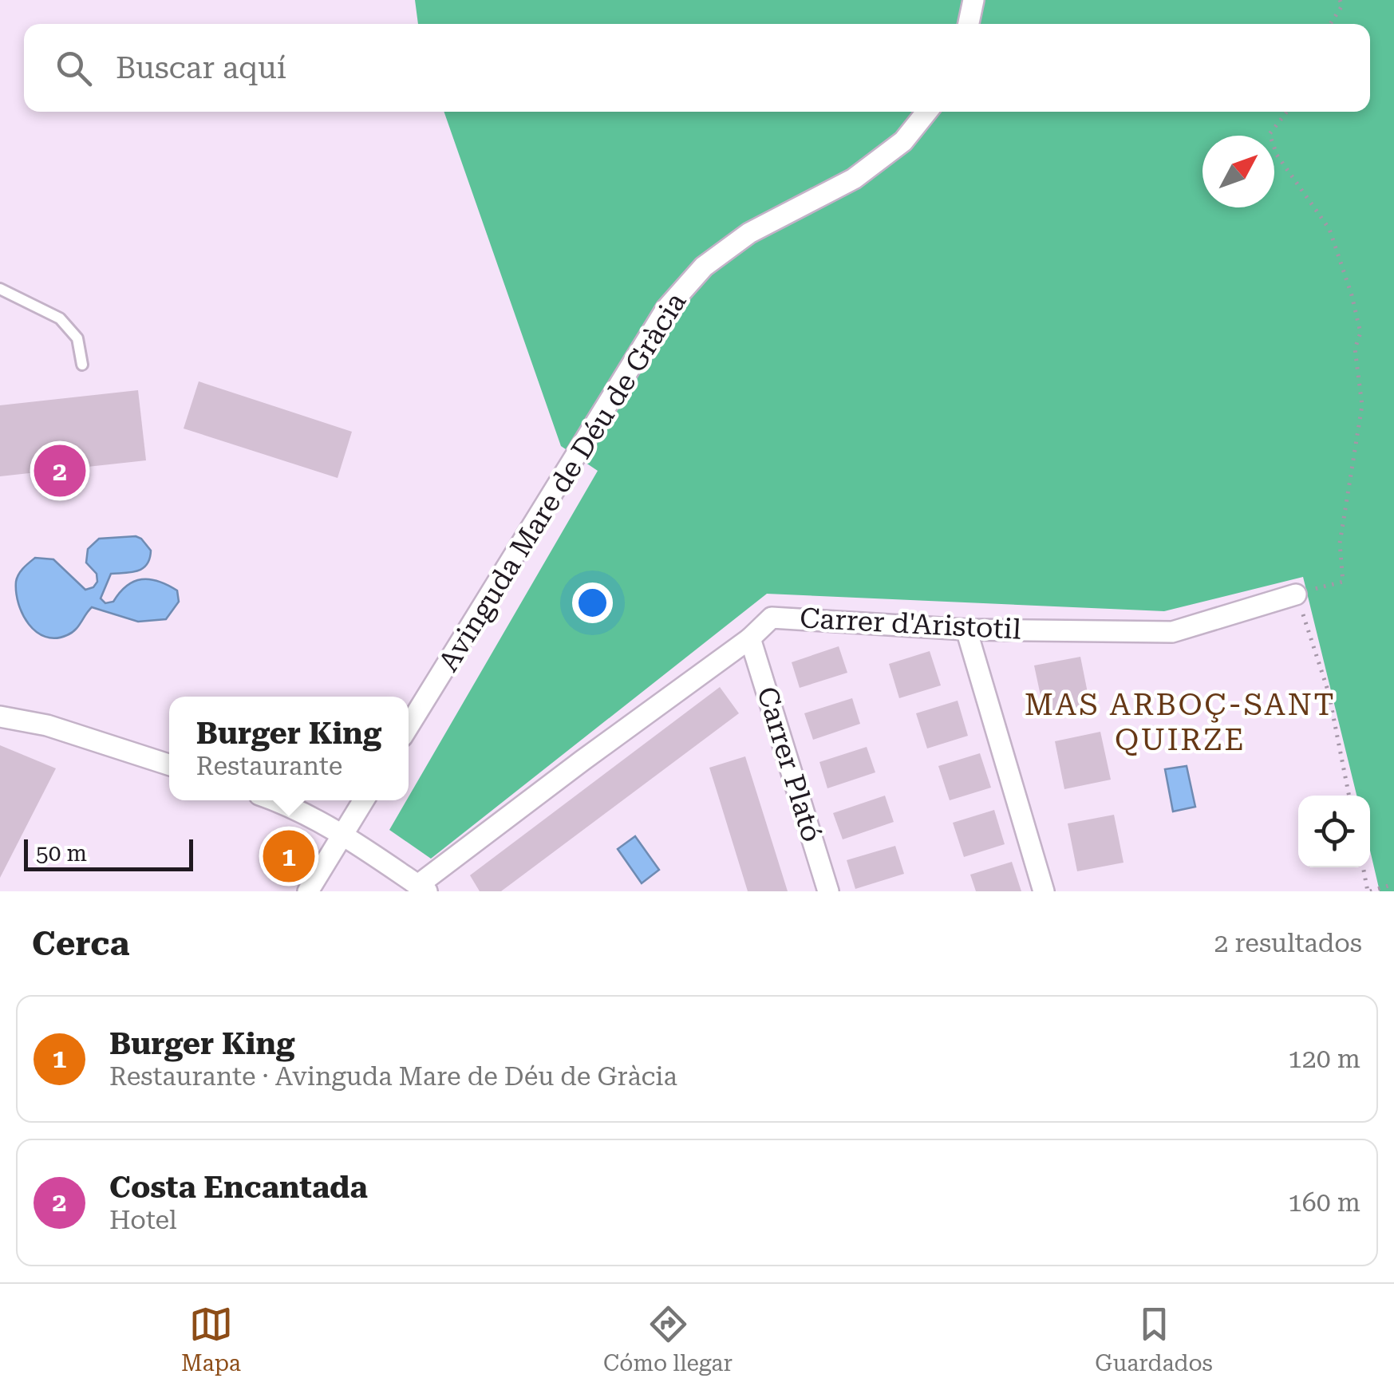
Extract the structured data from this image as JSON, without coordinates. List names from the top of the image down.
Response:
{
  "streets": {
    "street": ["Avinguda Mare de Déu de Gràcia", "Carrer d'Aristotil", "Carrer Plató"]
  },
  "crossings": [
    ["Carrer d'Aristotil", "Carrer Plató"]
  ],
  "districts": ["MAS ARBOÇ-SANT QUIRZE"],
  "scale_bar": "50 m",
  "north": "top right",
  "page": {
    "search": "Buscar aquí",
    "pins": ["2", "1"],
    "popup": ["Burger King", "Restaurante"],
    "scale": "50 m",
    "heading": ["Cerca", "2 resultados"],
    "list": [
      {
        "mark": "1",
        "name": "Burger King",
        "note": "Restaurante · Avinguda Mare de Déu de Gràcia",
        "value": "120 m"
      },
      {
        "mark": "2",
        "name": "Costa Encantada",
        "note": "Hotel",
        "value": "160 m"
      }
    ],
    "nav": ["Mapa", "Cómo llegar", "Guardados"]
  }
}
